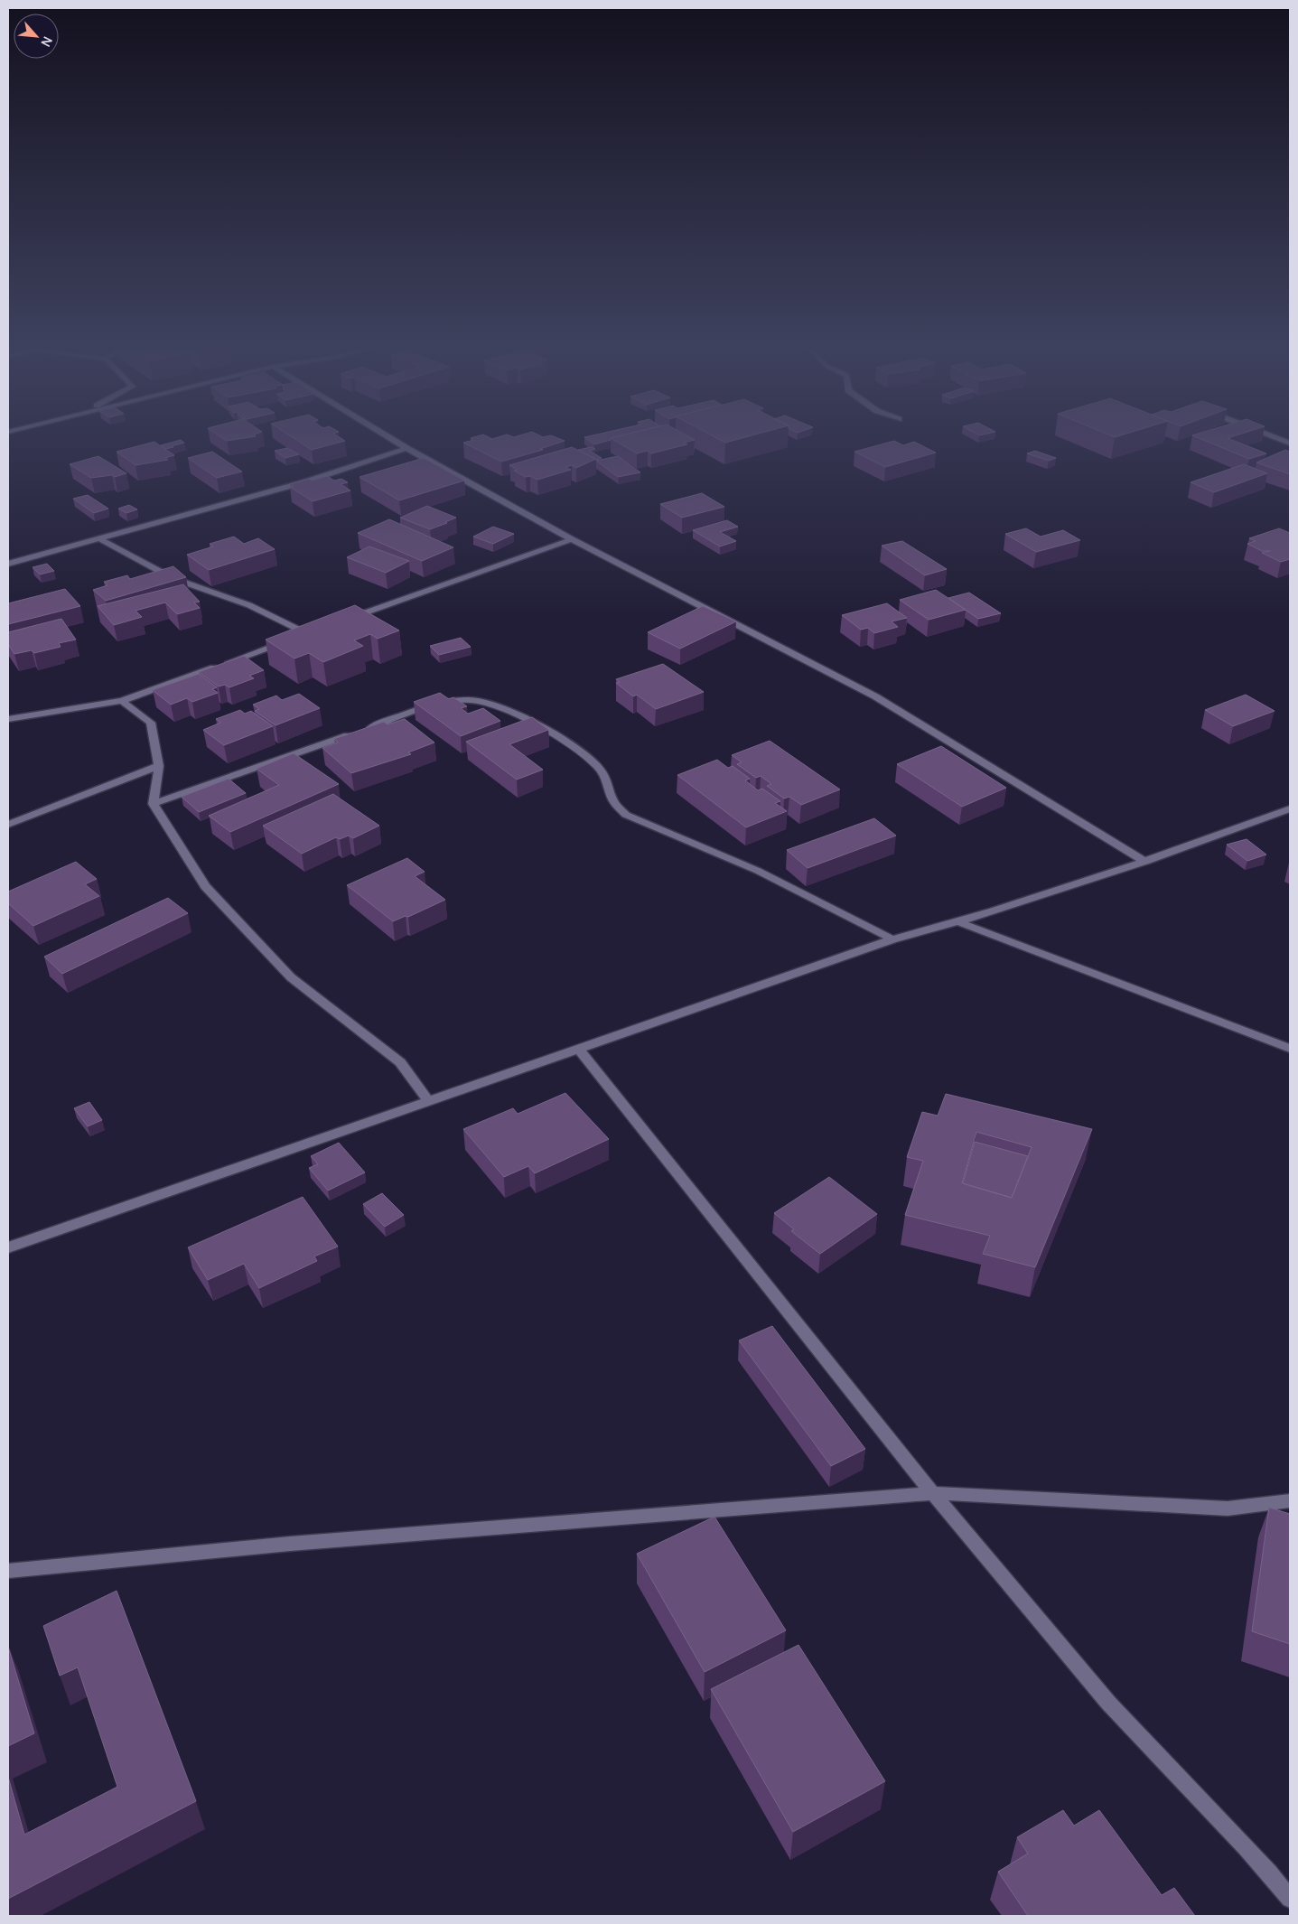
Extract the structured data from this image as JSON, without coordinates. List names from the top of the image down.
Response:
{
  "north": "bottom right"
}
